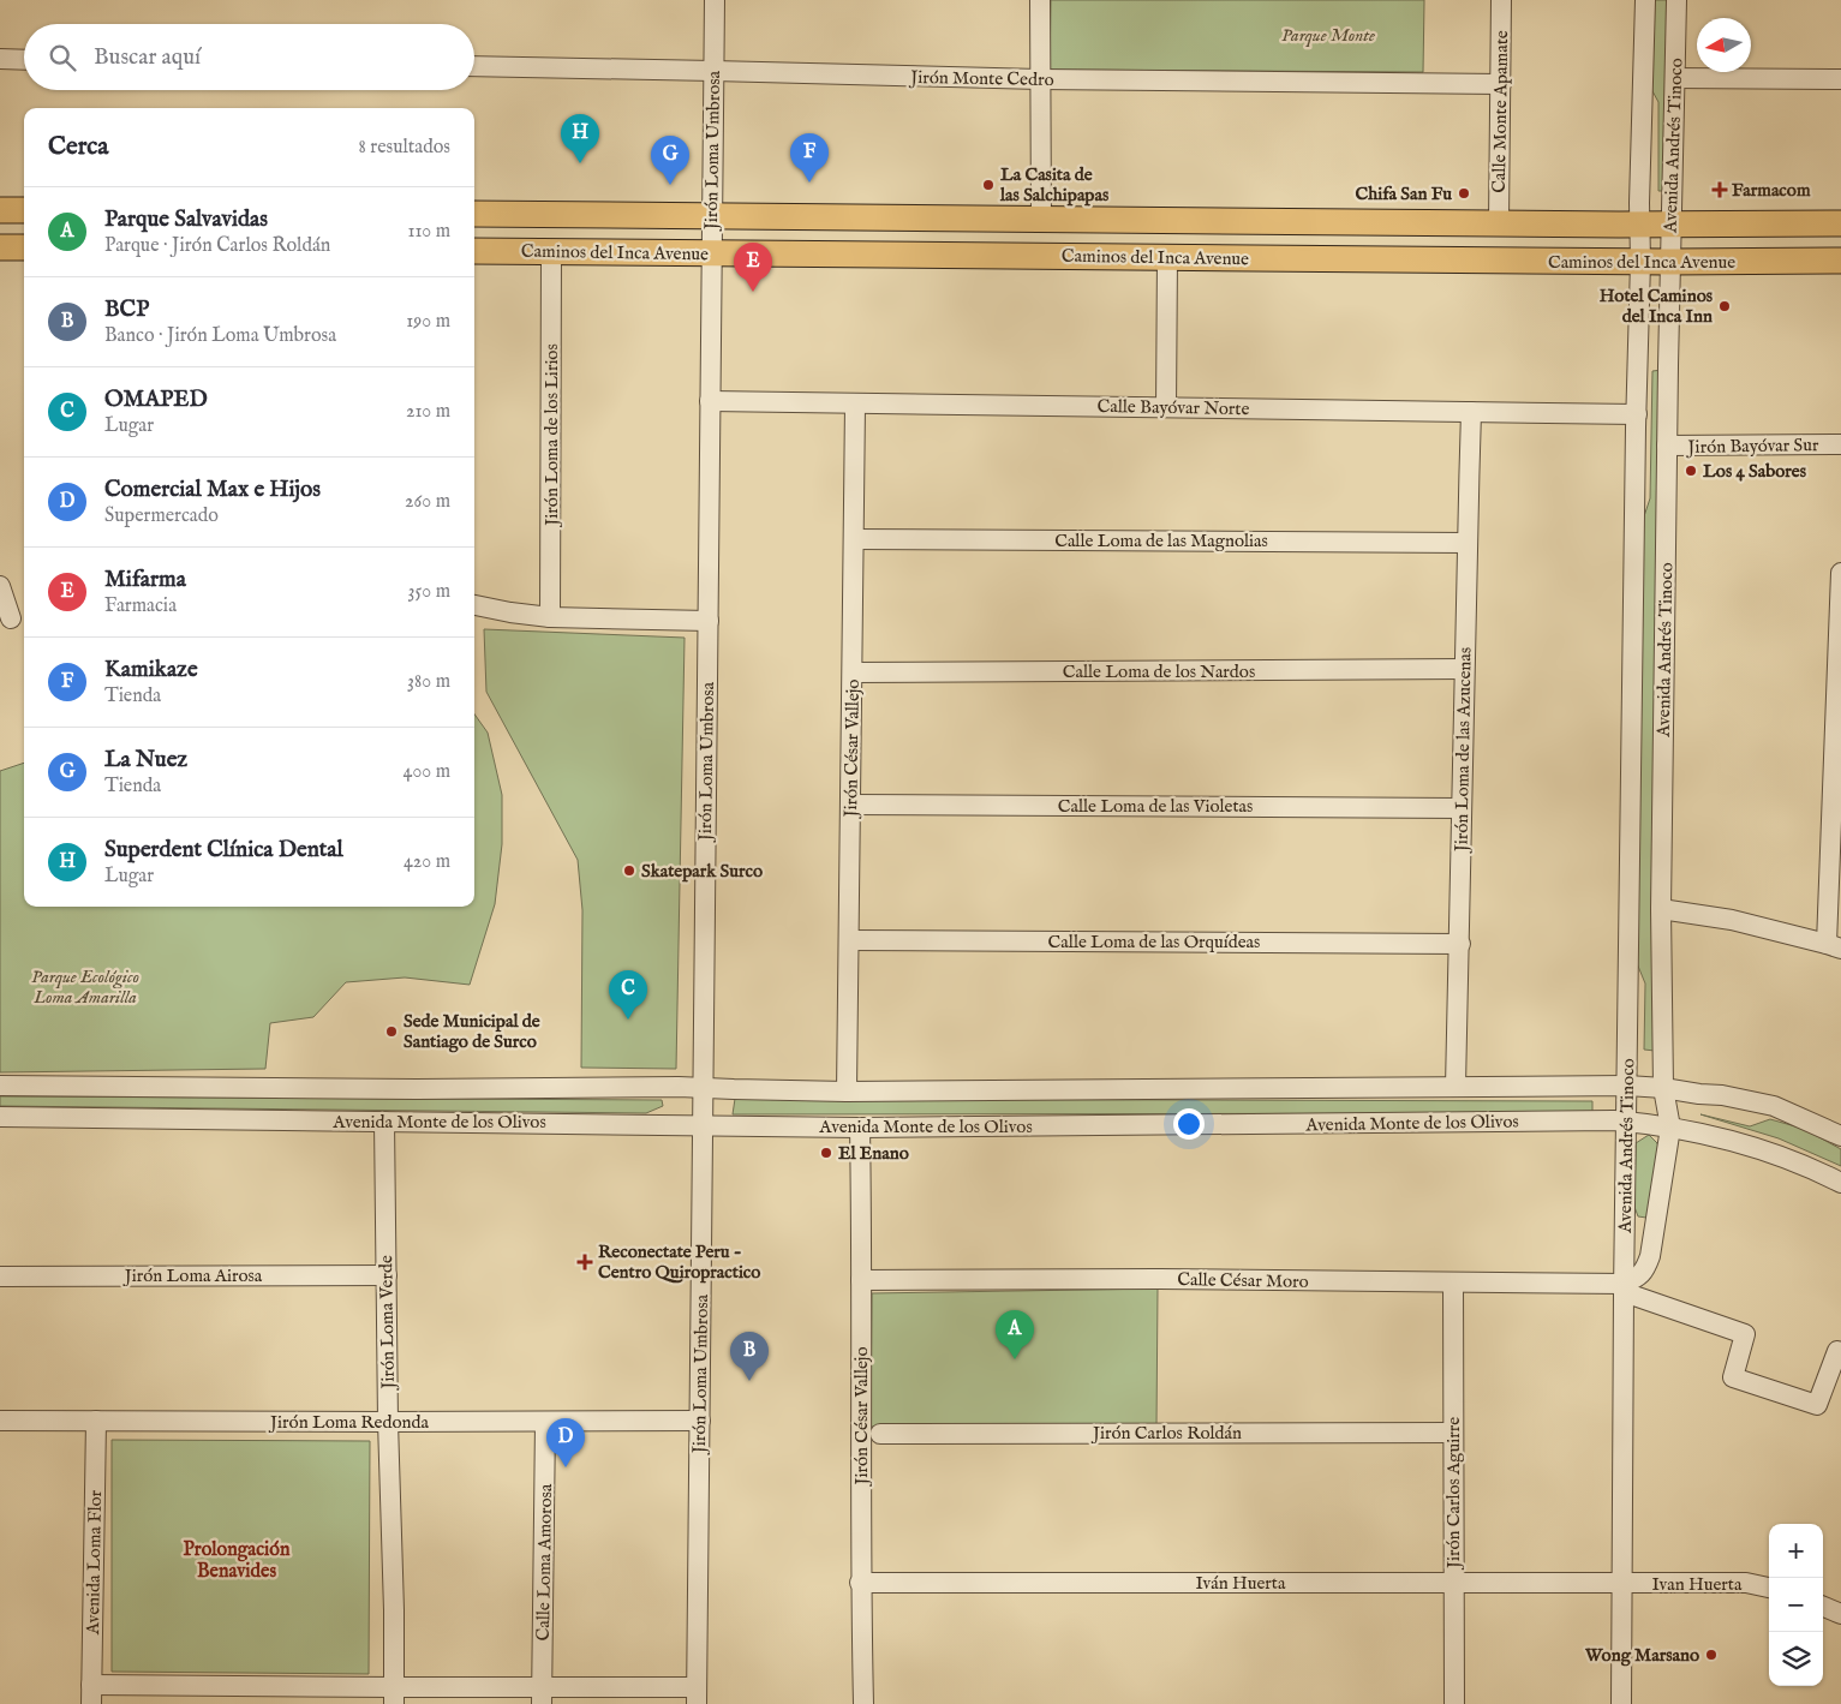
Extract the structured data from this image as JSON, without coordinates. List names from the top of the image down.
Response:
{
  "streets": {
    "main road": ["Caminos del Inca Avenue"],
    "street": [
      "Jirón Monte Cedro",
      "Calle Monte Apamate",
      "Avenida Andrés Tinoco",
      "Jirón Loma Umbrosa",
      "Calle Bayóvar Norte",
      "Jirón Loma de los Lirios",
      "Jirón Bayóvar Sur",
      "Calle Loma de las Magnolias",
      "Calle Loma de los Nardos",
      "Jirón César Vallejo",
      "Jirón Loma de las Azucenas",
      "Calle Loma de las Violetas",
      "Calle Loma de las Orquídeas",
      "Avenida Monte de los Olivos",
      "Jirón Loma Airosa",
      "Calle César Moro",
      "Jirón Loma Verde",
      "Jirón Loma Redonda",
      "Jirón Carlos Roldán",
      "Jirón Carlos Aguirre",
      "Avenida Loma Flor",
      "Calle Loma Amorosa",
      "Iván Huerta",
      "Ivan Huerta"
    ]
  },
  "crossings": [
    ["Jirón Monte Cedro", "Calle Monte Apamate"],
    ["Jirón Monte Cedro", "Jirón Loma Umbrosa"],
    ["Calle Monte Apamate", "Caminos del Inca Avenue"],
    ["Avenida Andrés Tinoco", "Caminos del Inca Avenue"],
    ["Avenida Andrés Tinoco", "Calle Bayóvar Norte"],
    ["Avenida Andrés Tinoco", "Jirón Bayóvar Sur"],
    ["Avenida Andrés Tinoco", "Avenida Monte de los Olivos"],
    ["Avenida Andrés Tinoco", "Calle César Moro"],
    ["Avenida Andrés Tinoco", "Iván Huerta"],
    ["Avenida Andrés Tinoco", "Ivan Huerta"],
    ["Jirón Loma Umbrosa", "Caminos del Inca Avenue"],
    ["Jirón Loma Umbrosa", "Calle Bayóvar Norte"],
    ["Jirón Loma Umbrosa", "Avenida Monte de los Olivos"],
    ["Jirón Loma Umbrosa", "Jirón Loma Redonda"],
    ["Caminos del Inca Avenue", "Jirón Loma de los Lirios"],
    ["Calle Bayóvar Norte", "Jirón César Vallejo"],
    ["Calle Bayóvar Norte", "Jirón Loma de las Azucenas"],
    ["Calle Loma de las Magnolias", "Jirón César Vallejo"],
    ["Calle Loma de las Magnolias", "Jirón Loma de las Azucenas"],
    ["Calle Loma de los Nardos", "Jirón César Vallejo"],
    ["Calle Loma de los Nardos", "Jirón Loma de las Azucenas"],
    ["Jirón César Vallejo", "Calle Loma de las Violetas"],
    ["Jirón César Vallejo", "Calle Loma de las Orquídeas"],
    ["Jirón César Vallejo", "Avenida Monte de los Olivos"],
    ["Jirón César Vallejo", "Calle César Moro"],
    ["Jirón César Vallejo", "Iván Huerta"],
    ["Jirón Loma de las Azucenas", "Calle Loma de las Violetas"],
    ["Jirón Loma de las Azucenas", "Calle Loma de las Orquídeas"],
    ["Jirón Loma de las Azucenas", "Avenida Monte de los Olivos"],
    ["Avenida Monte de los Olivos", "Jirón Loma Verde"],
    ["Jirón Loma Airosa", "Jirón Loma Verde"],
    ["Calle César Moro", "Jirón Carlos Aguirre"],
    ["Jirón Loma Verde", "Jirón Loma Redonda"],
    ["Jirón Loma Redonda", "Avenida Loma Flor"],
    ["Jirón Loma Redonda", "Calle Loma Amorosa"],
    ["Jirón Carlos Roldán", "Jirón Carlos Aguirre"],
    ["Jirón Carlos Aguirre", "Iván Huerta"],
    ["Iván Huerta", "Ivan Huerta"]
  ],
  "districts": ["Prolongación Benavides"],
  "parks": ["Parque Monte", "Parque Ecológico Loma Amarilla"],
  "places": {
    "other": [
      "La Casita de las Salchipapas",
      "Chifa San Fu",
      "Hotel Caminos del Inca Inn",
      "Los 4 Sabores",
      "Skatepark Surco",
      "Sede Municipal de Santiago de Surco",
      "El Enano",
      "Wong Marsano"
    ],
    "health": ["Farmacom", "Reconectate Peru - Centro Quiropractico"]
  },
  "north": "left",
  "page": {
    "search": "Buscar aquí",
    "heading": ["Cerca", "8 resultados"],
    "pins": [
      "H",
      "F",
      "G",
      "E",
      "C",
      "A",
      "B",
      "D"
    ],
    "list": [
      {
        "mark": "A",
        "name": "Parque Salvavidas",
        "note": "Parque · Jirón Carlos Roldán",
        "value": "110 m"
      },
      {
        "mark": "B",
        "name": "BCP",
        "note": "Banco · Jirón Loma Umbrosa",
        "value": "190 m"
      },
      {
        "mark": "C",
        "name": "OMAPED",
        "note": "Lugar",
        "value": "210 m"
      },
      {
        "mark": "D",
        "name": "Comercial Max e Hijos",
        "note": "Supermercado",
        "value": "260 m"
      },
      {
        "mark": "E",
        "name": "Mifarma",
        "note": "Farmacia",
        "value": "350 m"
      },
      {
        "mark": "F",
        "name": "Kamikaze",
        "note": "Tienda",
        "value": "380 m"
      },
      {
        "mark": "G",
        "name": "La Nuez",
        "note": "Tienda",
        "value": "400 m"
      },
      {
        "mark": "H",
        "name": "Superdent Clínica Dental",
        "note": "Lugar",
        "value": "420 m"
      }
    ],
    "map_buttons": ["+", "−"]
  }
}
